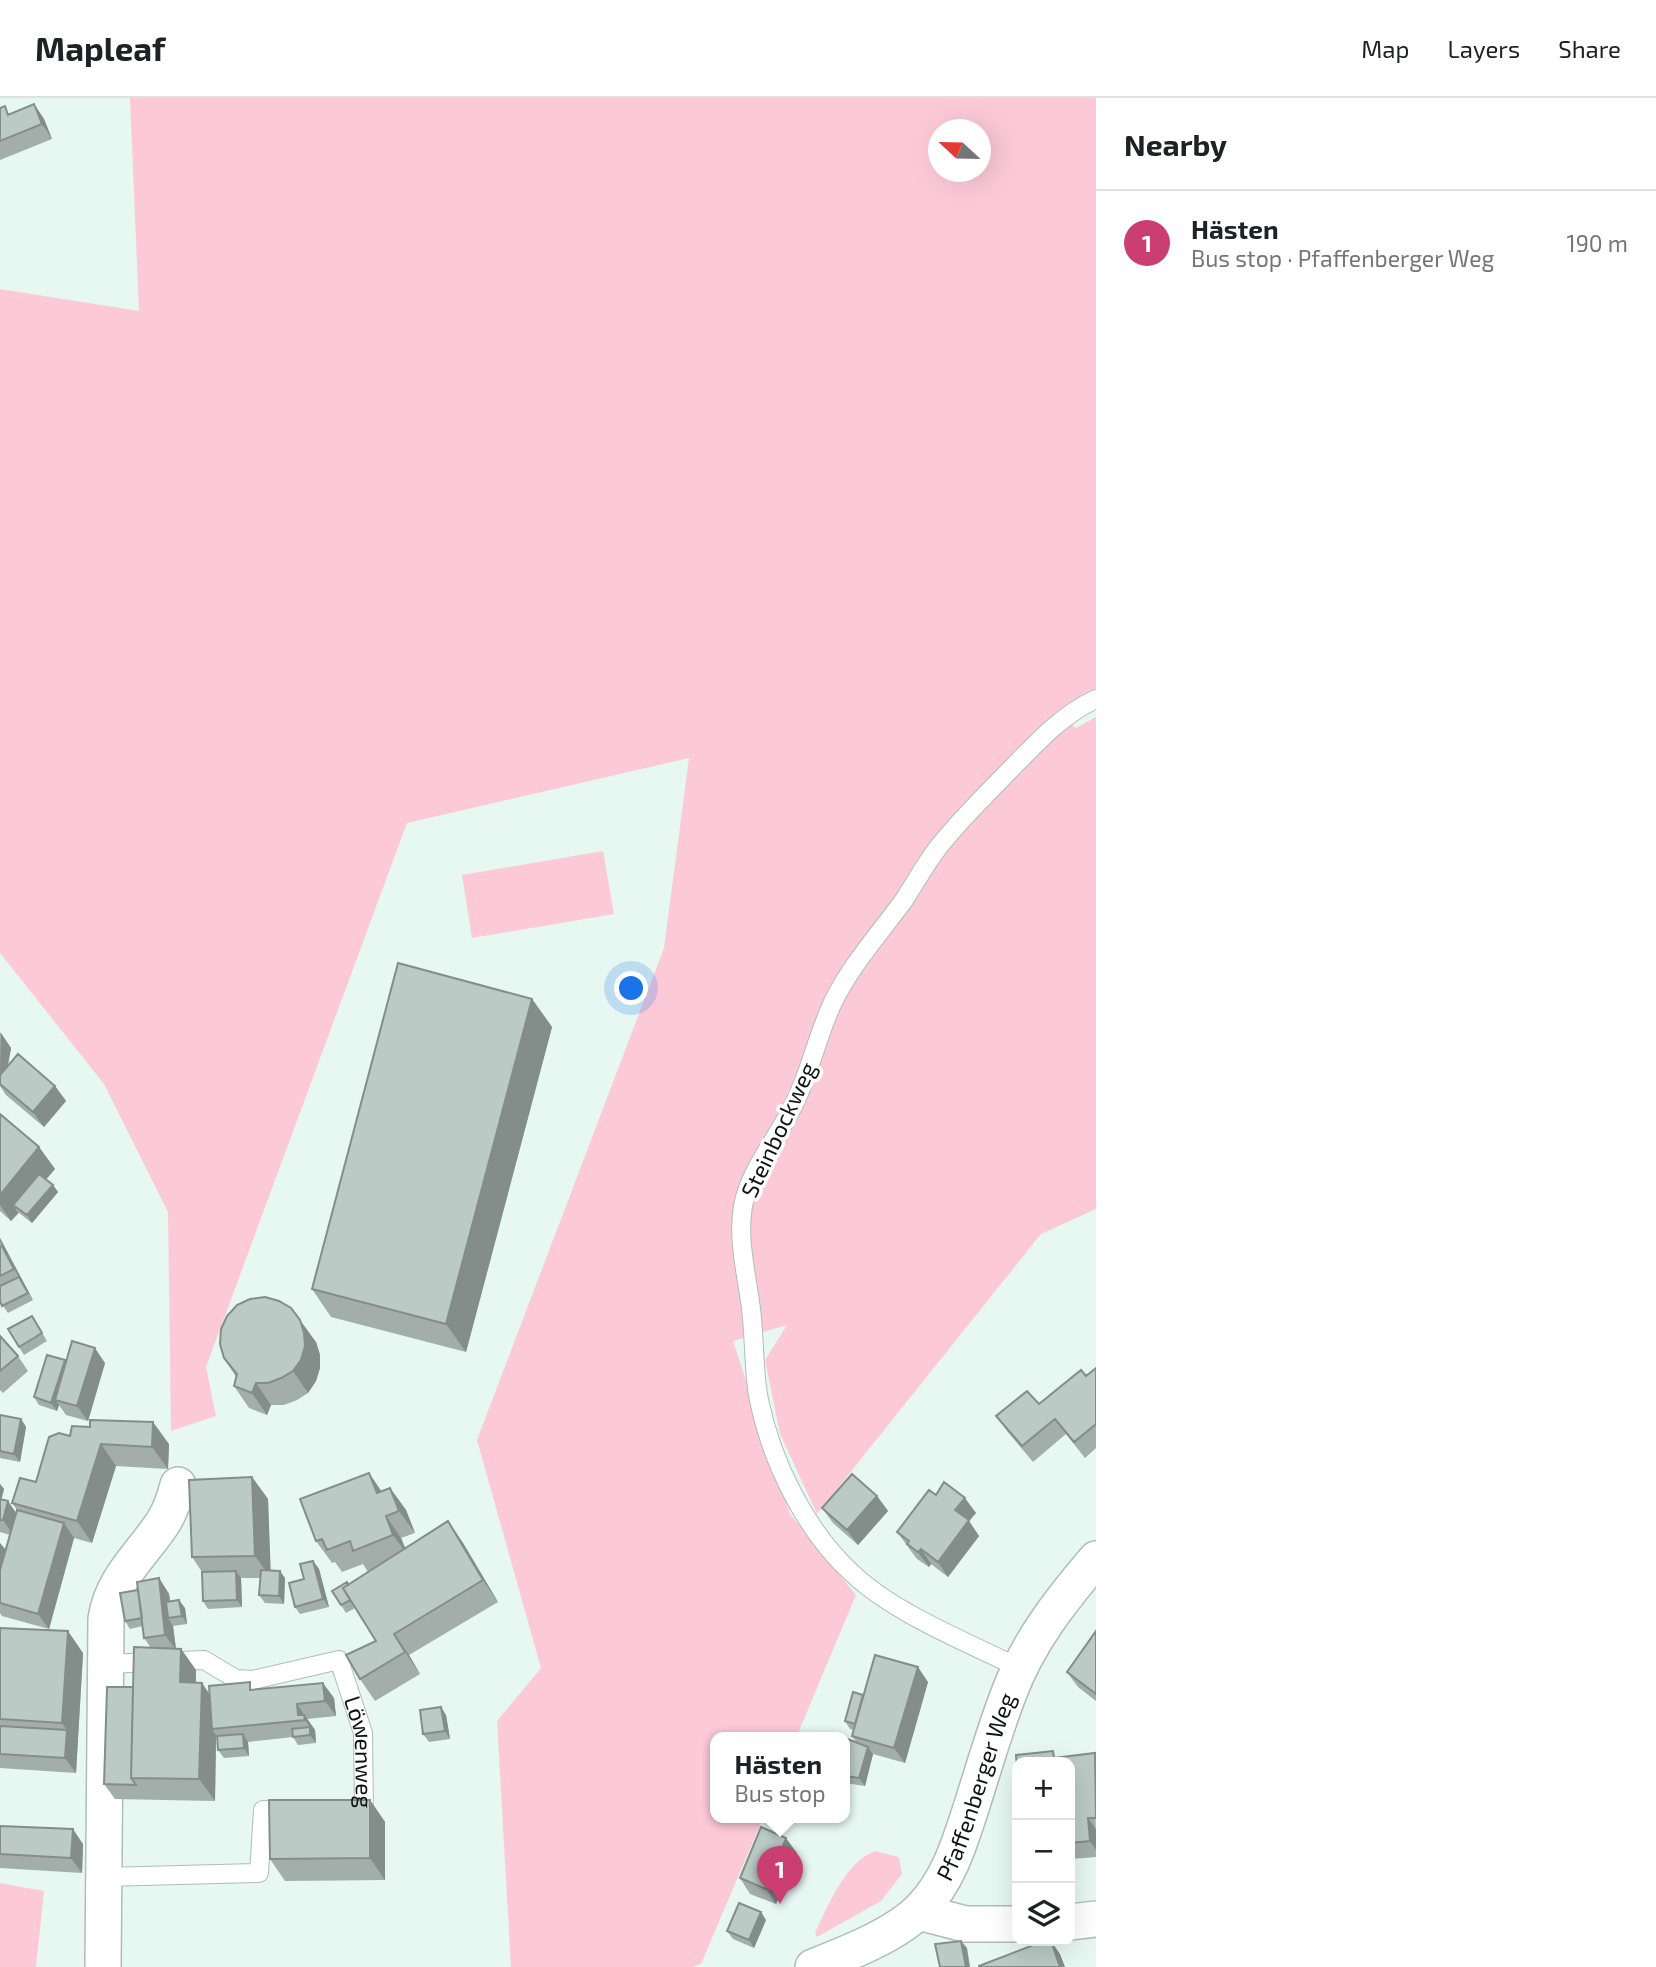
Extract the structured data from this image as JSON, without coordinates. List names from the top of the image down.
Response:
{
  "streets": {
    "street": ["Pfaffenberger Weg"],
    "lane": ["Steinbockweg", "Löwenweg"]
  },
  "crossings": [
    ["Steinbockweg", "Pfaffenberger Weg"]
  ],
  "north": "left",
  "page": {
    "header": "Mapleaf",
    "nav": ["Map", "Layers", "Share"],
    "heading": "Nearby",
    "list": [
      {
        "mark": "1",
        "name": "Hästen",
        "note": "Bus stop · Pfaffenberger Weg",
        "value": "190 m"
      }
    ],
    "popup": ["Hästen", "Bus stop"],
    "map_buttons": ["+", "−"],
    "pins": "1"
  }
}
